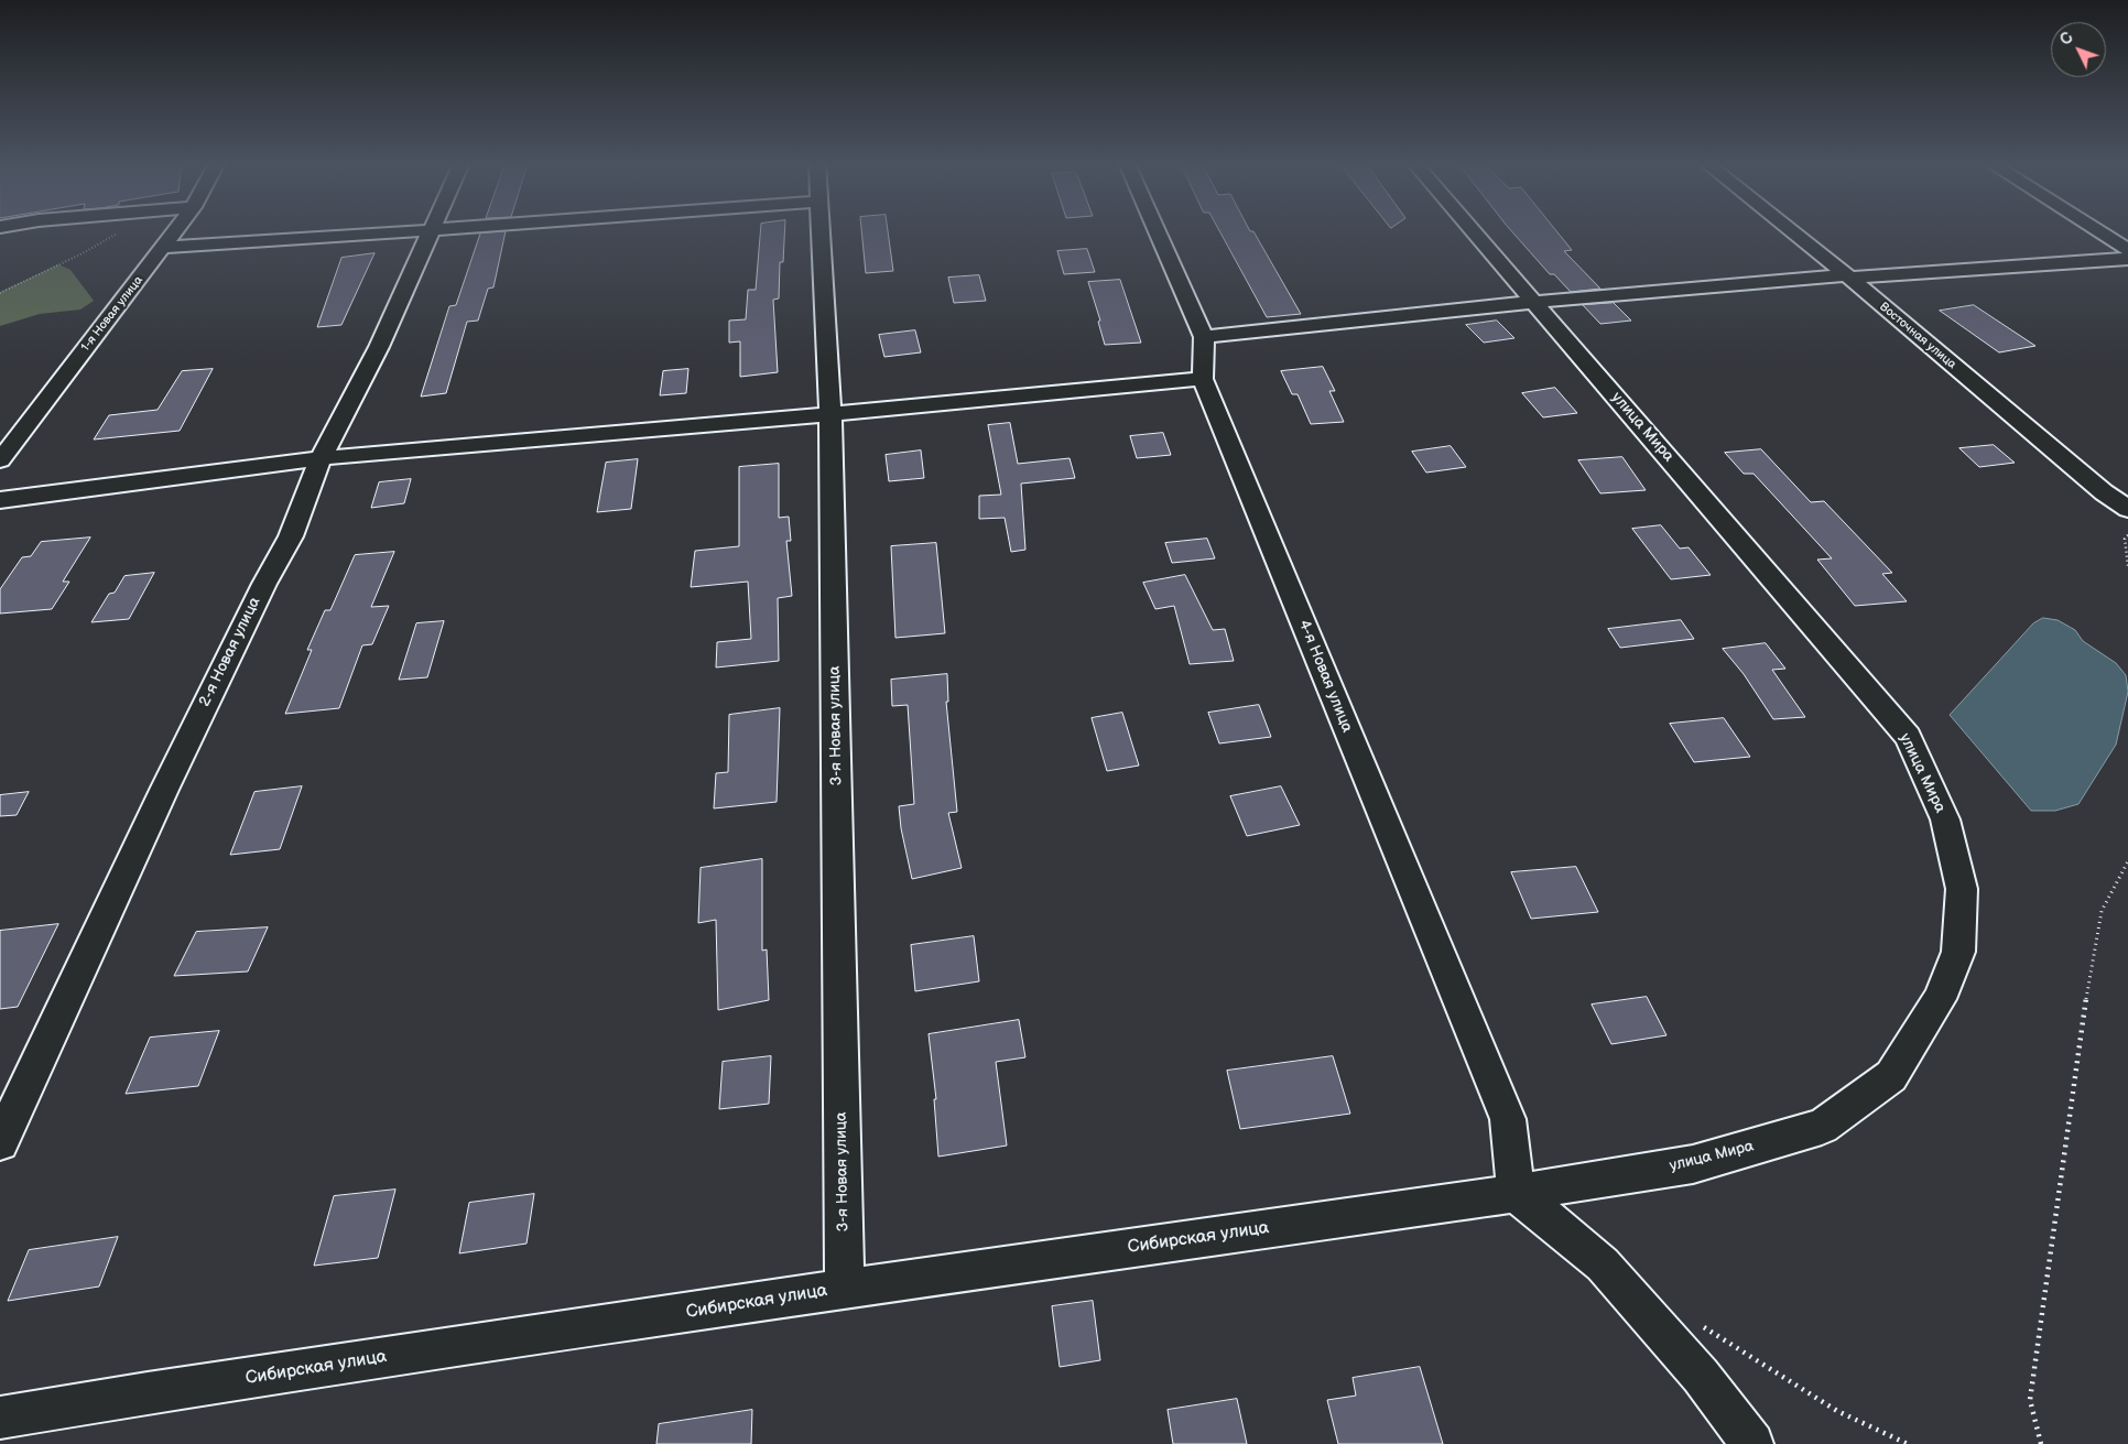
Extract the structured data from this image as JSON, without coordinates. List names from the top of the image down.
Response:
{
  "streets": {
    "street": [
      "1-я Новая улица",
      "Восточная улица",
      "улица Мира",
      "2-я Новая улица",
      "4-я Новая улица",
      "3-я Новая улица",
      "Сибирская улица"
    ]
  },
  "crossings": [
    ["улица Мира", "4-я Новая улица"],
    ["улица Мира", "Сибирская улица"],
    ["4-я Новая улица", "Сибирская улица"],
    ["3-я Новая улица", "Сибирская улица"]
  ],
  "north": "top left"
}
